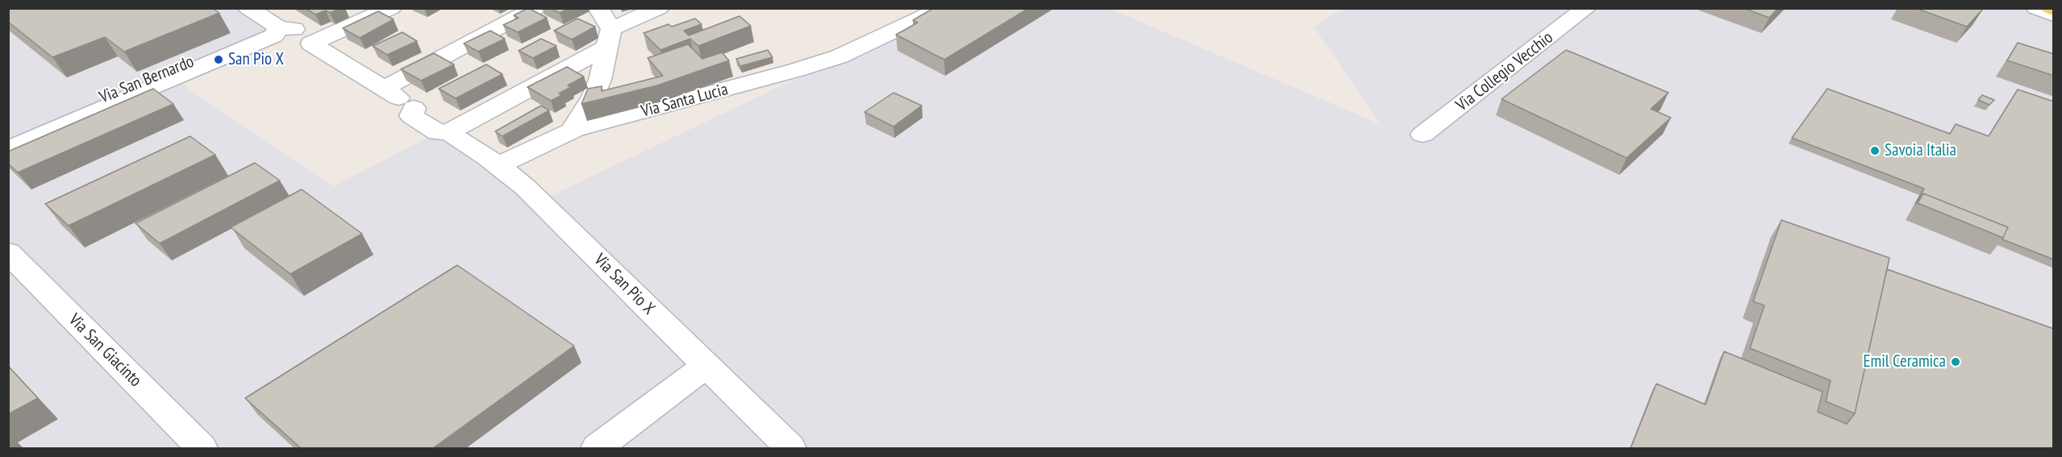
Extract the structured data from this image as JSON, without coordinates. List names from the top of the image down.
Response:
{
  "streets": {
    "street": [
      "Via Collegio Vecchio",
      "Via San Bernardo",
      "Via Santa Lucia",
      "Via San Pio X",
      "Via San Giacinto"
    ]
  },
  "crossings": [
    ["Via San Bernardo", "Via San Pio X"]
  ],
  "places": ["San Pio X", "Savoia Italia", "Emil Ceramica"]
}
